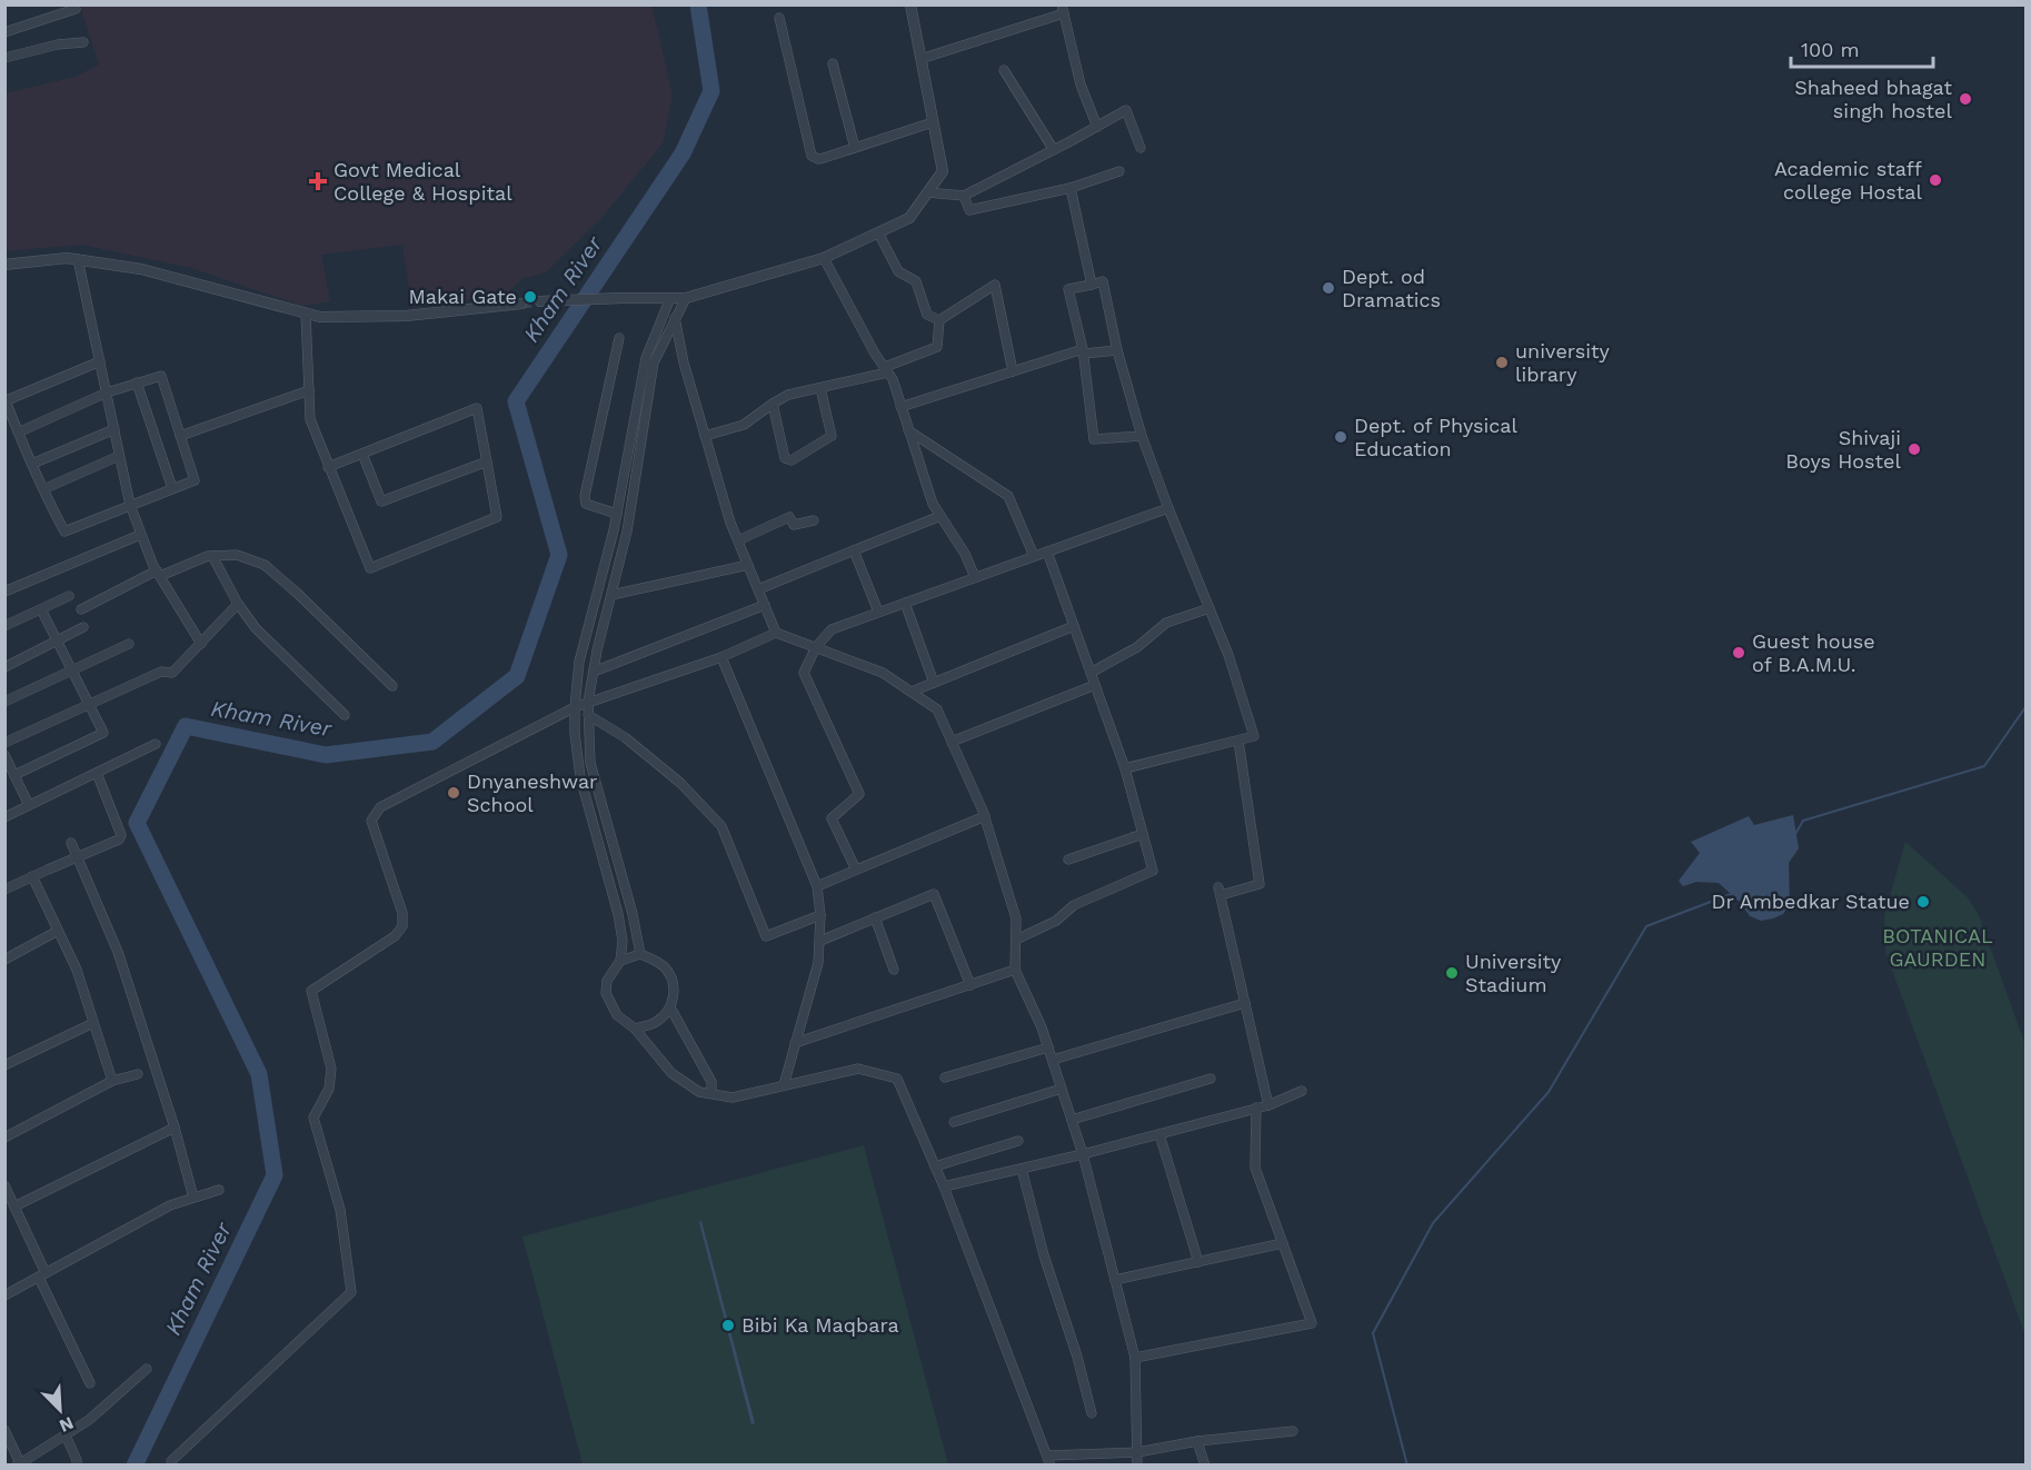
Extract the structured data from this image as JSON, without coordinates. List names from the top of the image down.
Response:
{
  "water": ["Kham River"],
  "parks": ["BOTANICAL GAURDEN"],
  "places": {
    "other": [
      "Shaheed bhagat singh hostel",
      "Academic staff college Hostal",
      "Dept. od Dramatics",
      "Makai Gate",
      "university library",
      "Dept. of Physical Education",
      "Shivaji Boys Hostel",
      "Guest house of B.A.M.U.",
      "Dnyaneshwar School",
      "Dr Ambedkar Statue",
      "University Stadium",
      "Bibi Ka Maqbara"
    ],
    "health": ["Govt Medical College & Hospital"]
  },
  "scale_bar": "100 m",
  "north": "bottom right"
}
